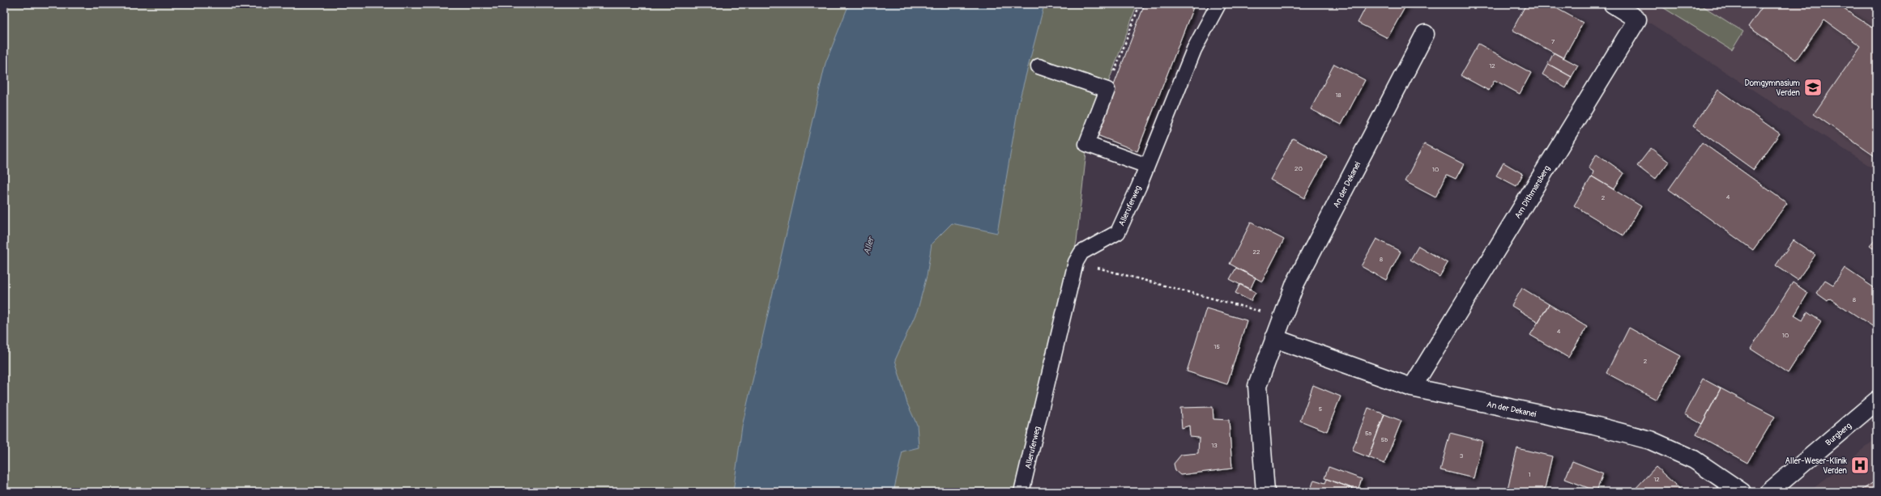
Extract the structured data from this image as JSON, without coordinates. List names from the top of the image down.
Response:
{
  "streets": {
    "street": ["An der Dekanei", "Am Dithmarsberg", "Burgberg"],
    "lane": ["Alleruferweg"]
  },
  "crossings": [
    ["An der Dekanei", "Am Dithmarsberg"]
  ],
  "water": ["Aller"],
  "places": {
    "school or university": ["Domgymnasium Verden"],
    "hospital": ["Aller-Weser-Klinik Verden"]
  },
  "house_numbers": [
    "7",
    "12",
    "18",
    "20",
    "10",
    "4",
    "2",
    "22",
    "8",
    "8",
    "4",
    "10",
    "15",
    "2",
    "5",
    "5a",
    "5b",
    "13",
    "3",
    "1",
    "12"
  ]
}
